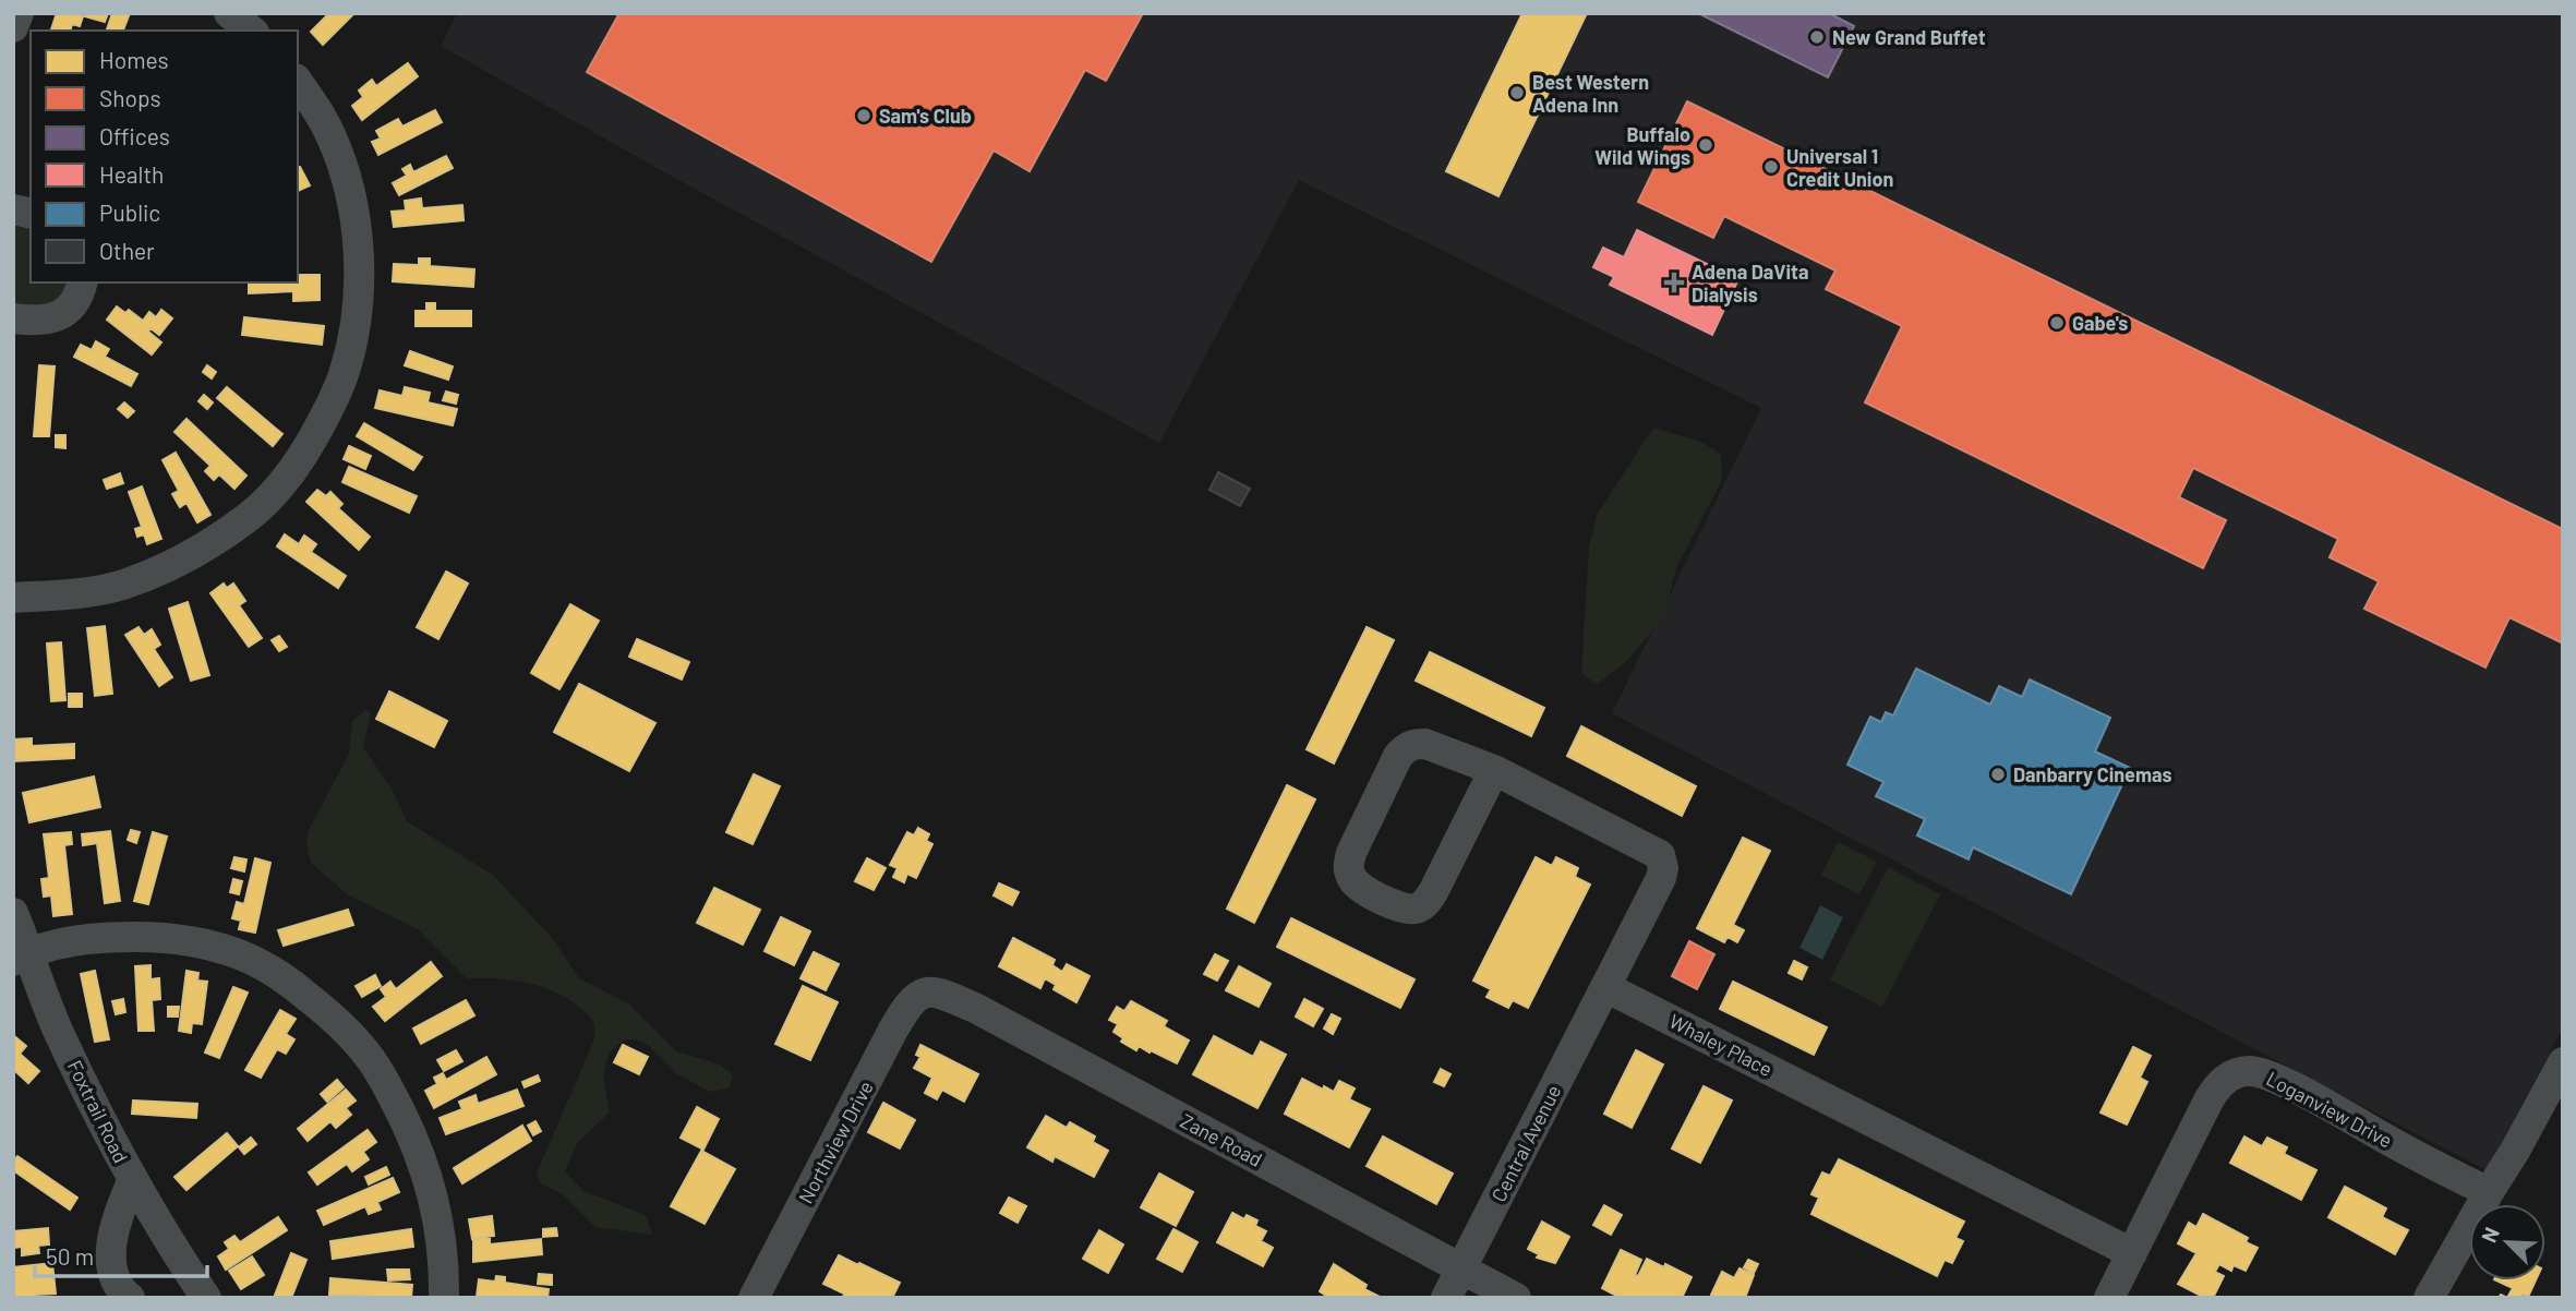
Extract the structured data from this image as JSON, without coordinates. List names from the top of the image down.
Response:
{
  "streets": {
    "street": [
      "Whaley Place",
      "Loganview Drive",
      "Foxtrail Road",
      "Zane Road",
      "Northview Drive",
      "Central Avenue"
    ]
  },
  "crossings": [
    ["Whaley Place", "Loganview Drive"],
    ["Whaley Place", "Central Avenue"],
    ["Zane Road", "Northview Drive"],
    ["Zane Road", "Central Avenue"]
  ],
  "places": {
    "other": [
      "New Grand Buffet",
      "Best Western Adena Inn",
      "Sam's Club",
      "Buffalo Wild Wings",
      "Universal 1 Credit Union",
      "Gabe's",
      "Danbarry Cinemas"
    ],
    "health": ["Adena DaVita Dialysis"]
  },
  "legend": [
    "Homes",
    "Shops",
    "Offices",
    "Health",
    "Public",
    "Other"
  ],
  "scale_bar": "50 m",
  "north": "top left"
}
